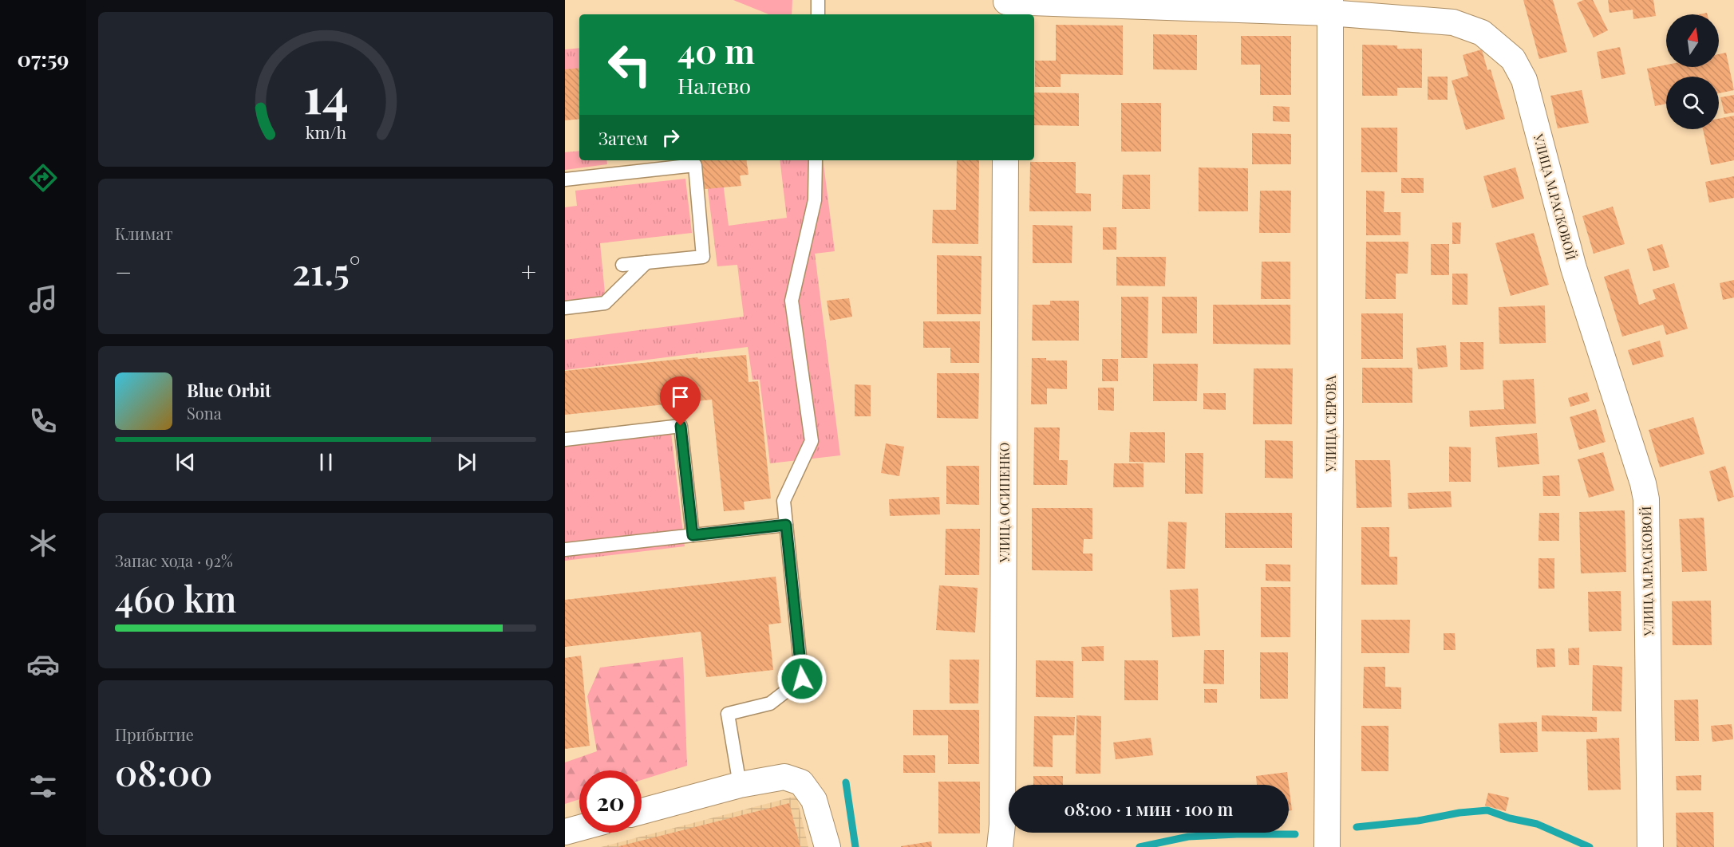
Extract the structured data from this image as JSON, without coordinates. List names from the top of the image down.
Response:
{
  "streets": {
    "street": ["УЛИЦА М.РАСКОВОЙ", "УЛИЦА СЕРОВА", "УЛИЦА ОСИПЕНКО"]
  },
  "crossings": [
    ["УЛИЦА М.РАСКОВОЙ", "УЛИЦА СЕРОВА"]
  ],
  "north": "top",
  "page": {
    "tabs": "07:59",
    "turn": ["40 m", "Налево"],
    "then": "Затем",
    "tile": [
      "Климат",
      ["Запас хода · 92%", "460 km"],
      ["Прибытие", "08:00"]
    ],
    "heat": ["−", "21.5°", "+"],
    "song": ["Blue Orbit", "Sona"],
    "limit": "20",
    "trip": "08:00 · 1 мин · 100 m",
    "gauge": ["14", "km/h"]
  }
}
